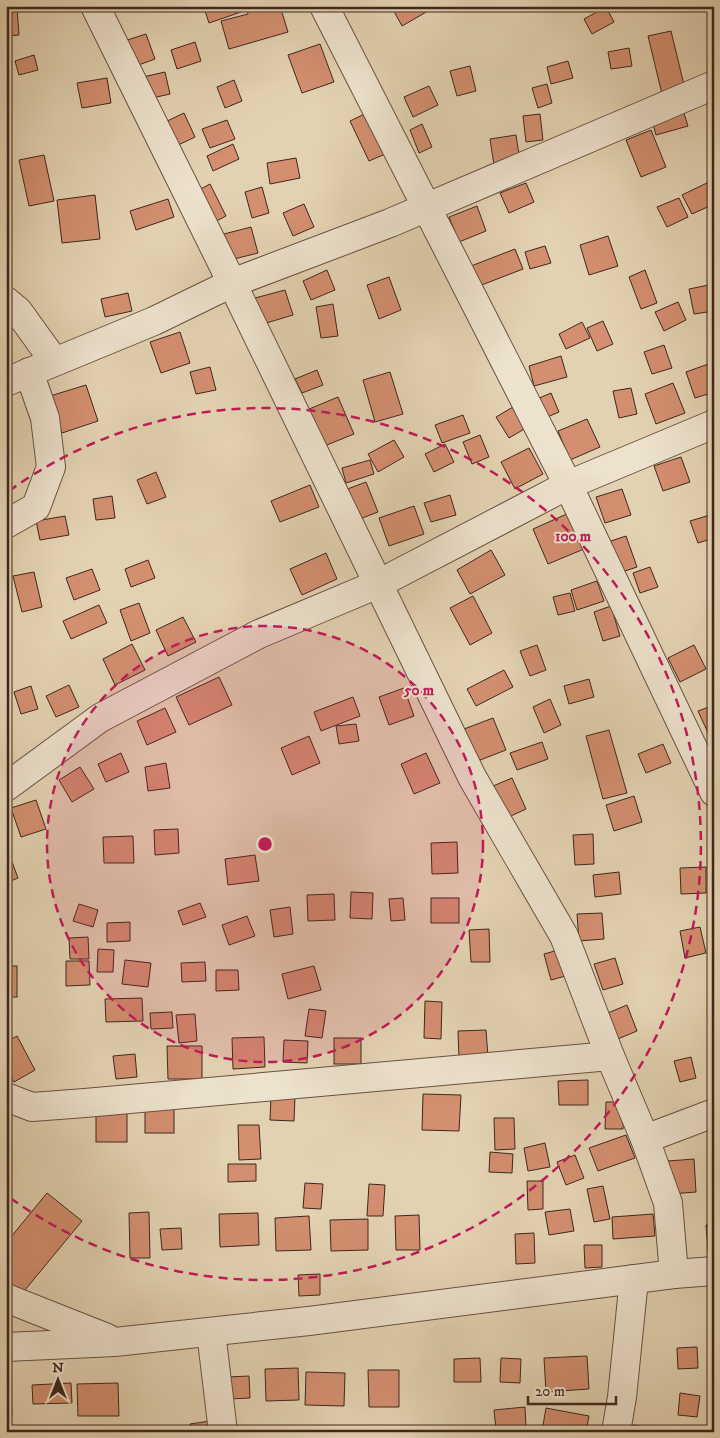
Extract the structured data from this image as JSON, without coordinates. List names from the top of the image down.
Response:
{
  "scale_bar": "20 m",
  "north": "top",
  "rings": ["100 m", "50 m"]
}
